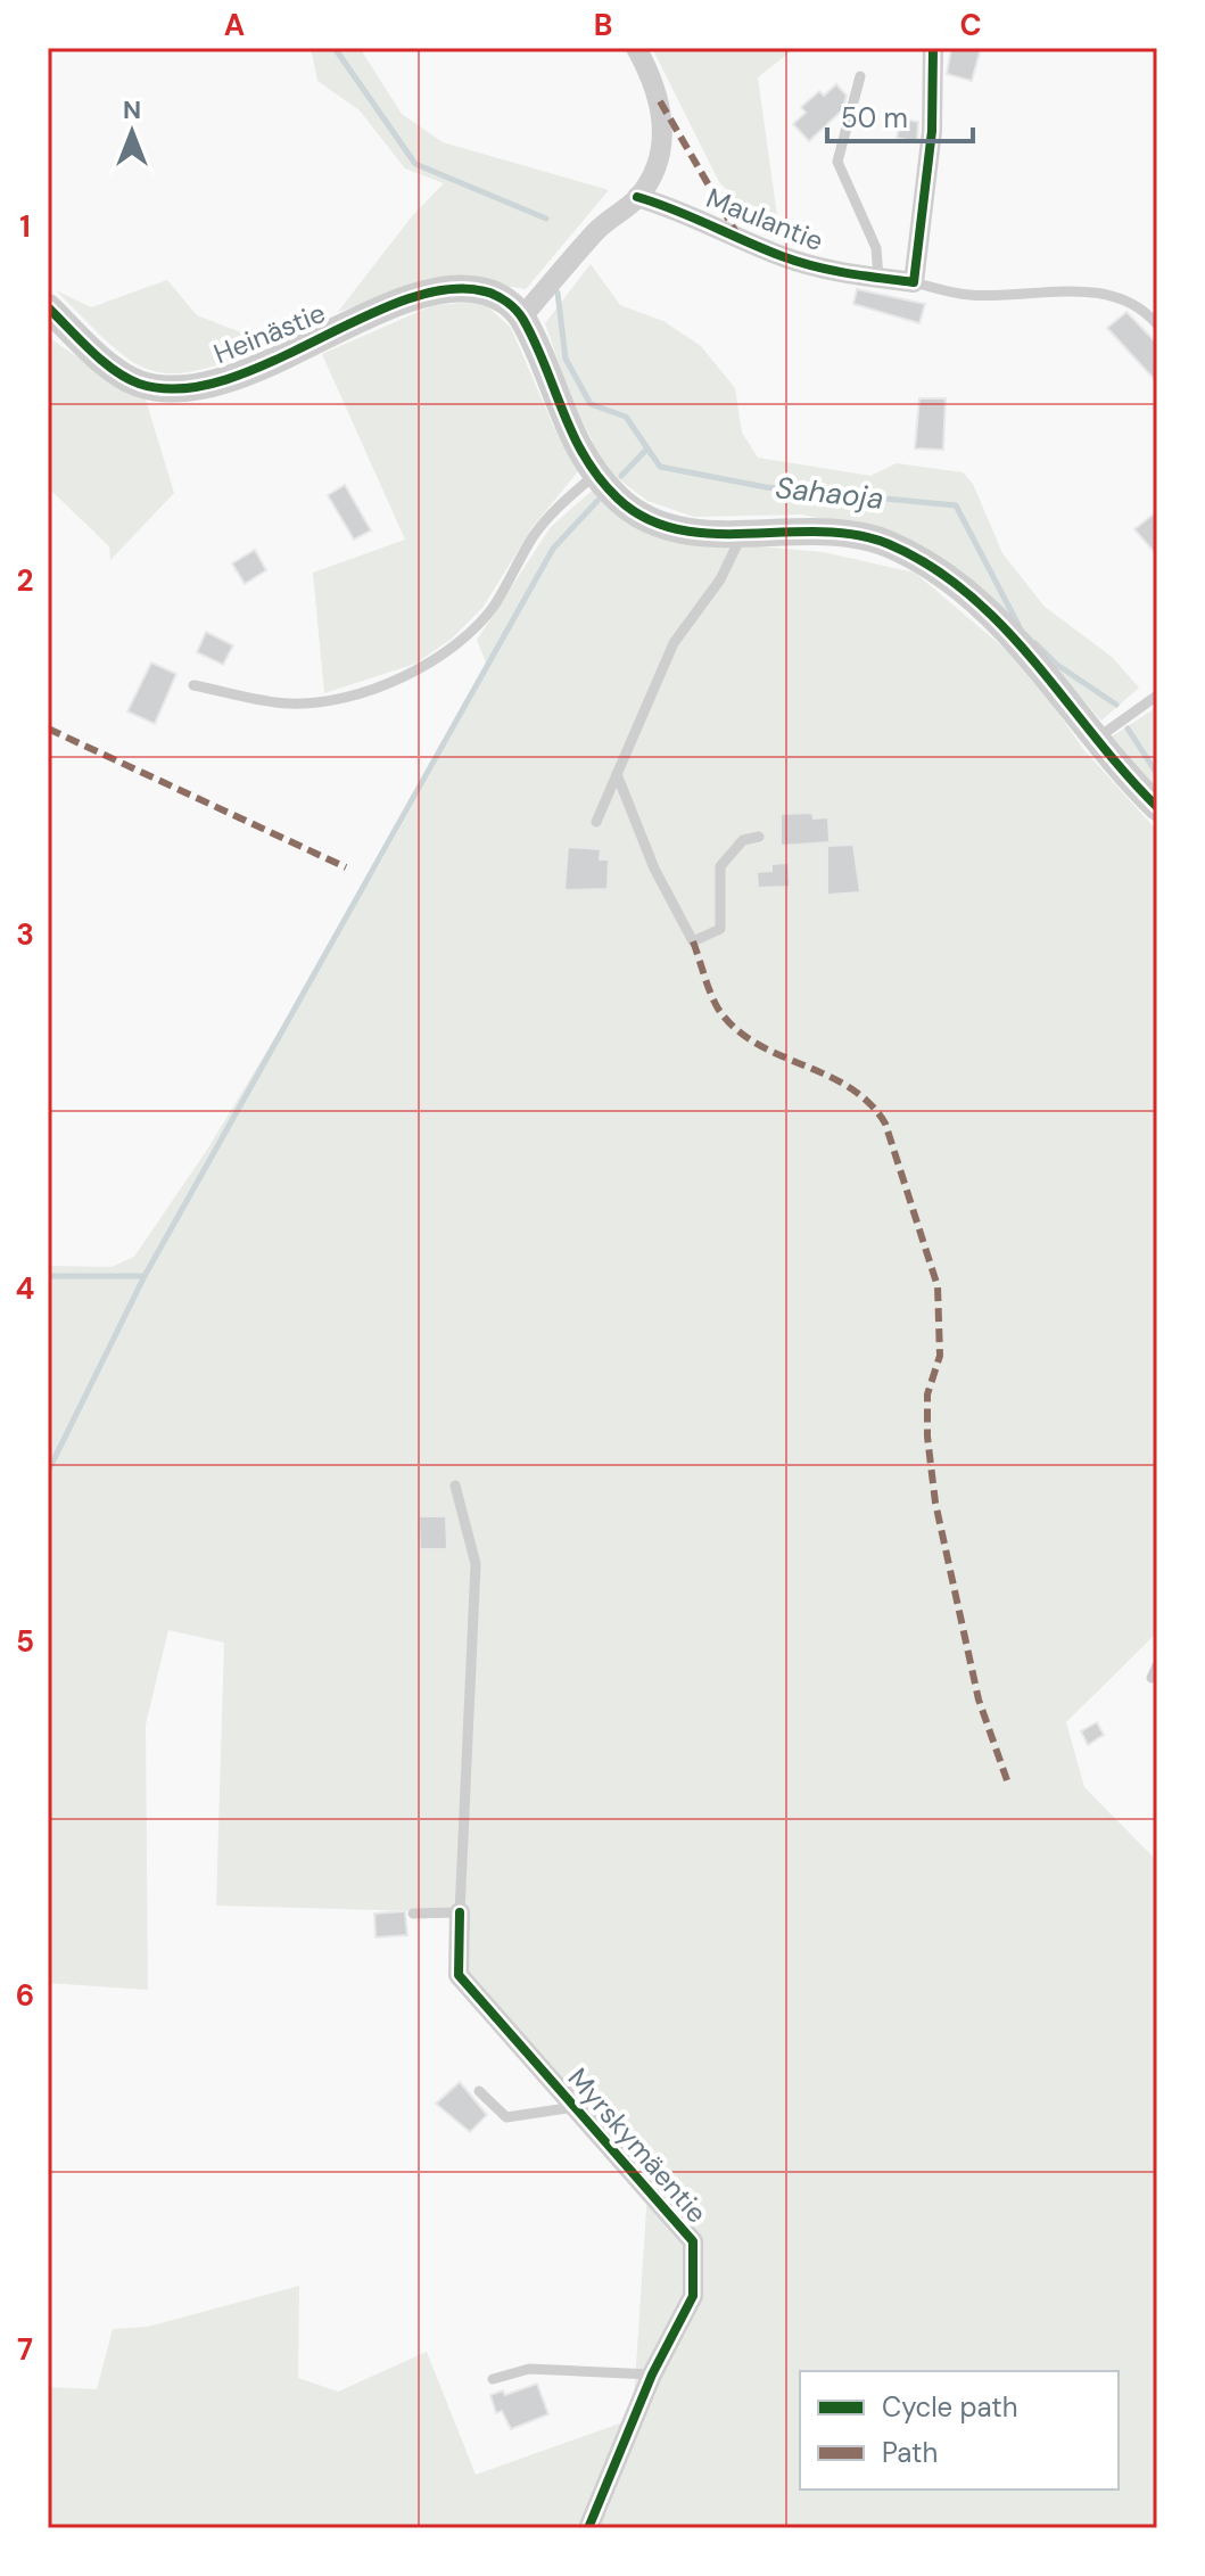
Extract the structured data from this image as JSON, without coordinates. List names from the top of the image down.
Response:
{
  "streets": {
    "street": ["Maulantie", "Heinästie", "Myrskymäentie"]
  },
  "water": ["Sahaoja"],
  "legend": ["Cycle path", "Path"],
  "scale_bar": "50 m",
  "north": "top",
  "grid": {
    "columns": ["A", "B", "C"],
    "rows": [
      "1",
      "2",
      "3",
      "4",
      "5",
      "6",
      "7"
    ]
  }
}
